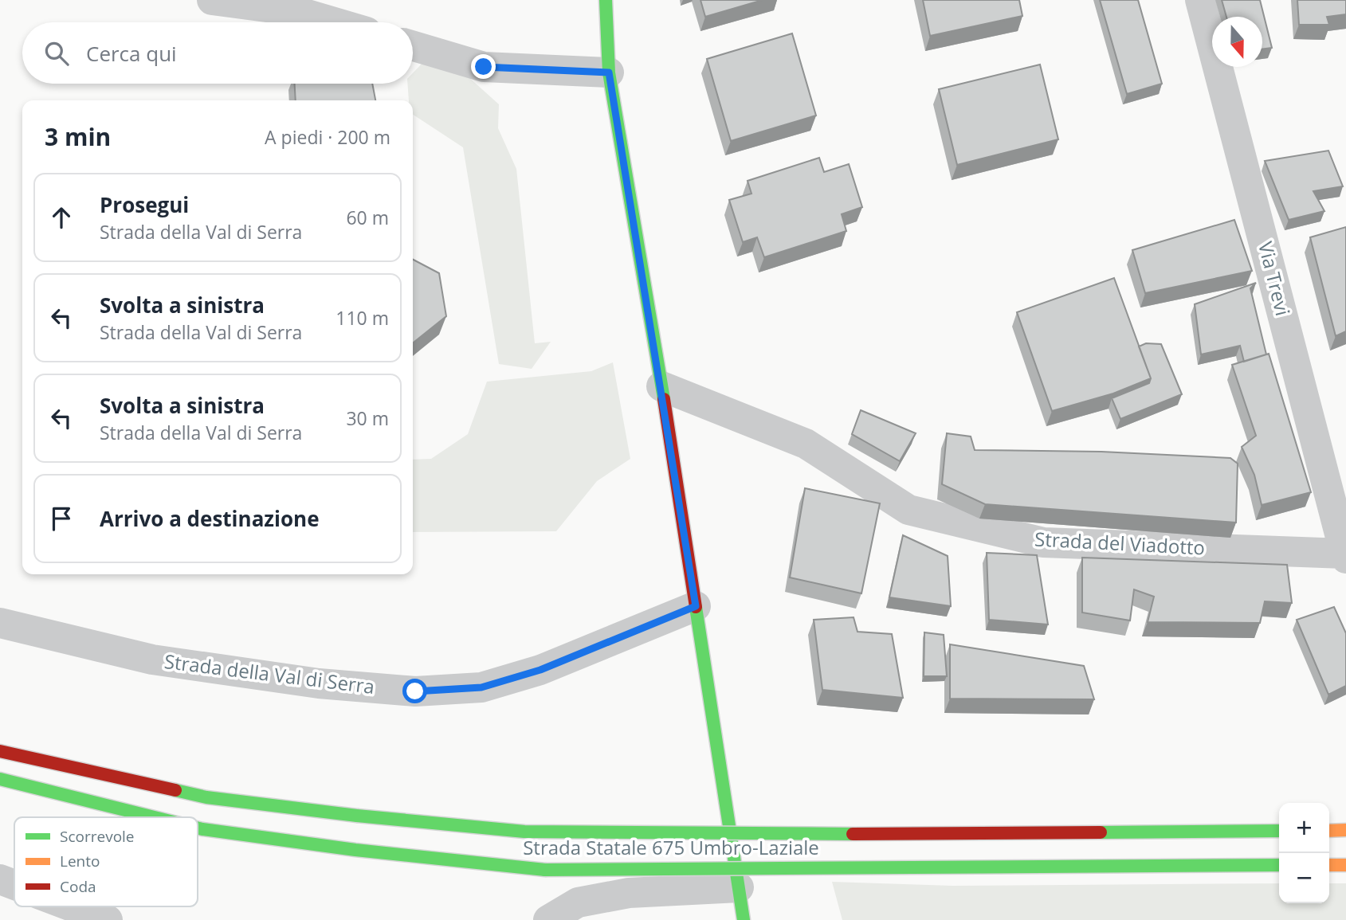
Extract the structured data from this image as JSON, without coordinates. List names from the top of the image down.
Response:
{
  "streets": {
    "main road": ["Strada Statale 675 Umbro-Laziale"],
    "street": ["Via Trevi", "Strada del Viadotto", "Strada della Val di Serra"]
  },
  "crossings": [
    ["Via Trevi", "Strada del Viadotto"]
  ],
  "legend": ["Scorrevole", "Lento", "Coda"],
  "north": "bottom",
  "page": {
    "search": "Cerca qui",
    "heading": ["3 min", "A piedi · 200 m"],
    "list": [
      ["Prosegui", "Strada della Val di Serra", "60 m"],
      ["Svolta a sinistra", "Strada della Val di Serra", "110 m"],
      ["Svolta a sinistra", "Strada della Val di Serra", "30 m"],
      "Arrivo a destinazione"
    ],
    "map_buttons": ["+", "−"]
  }
}
